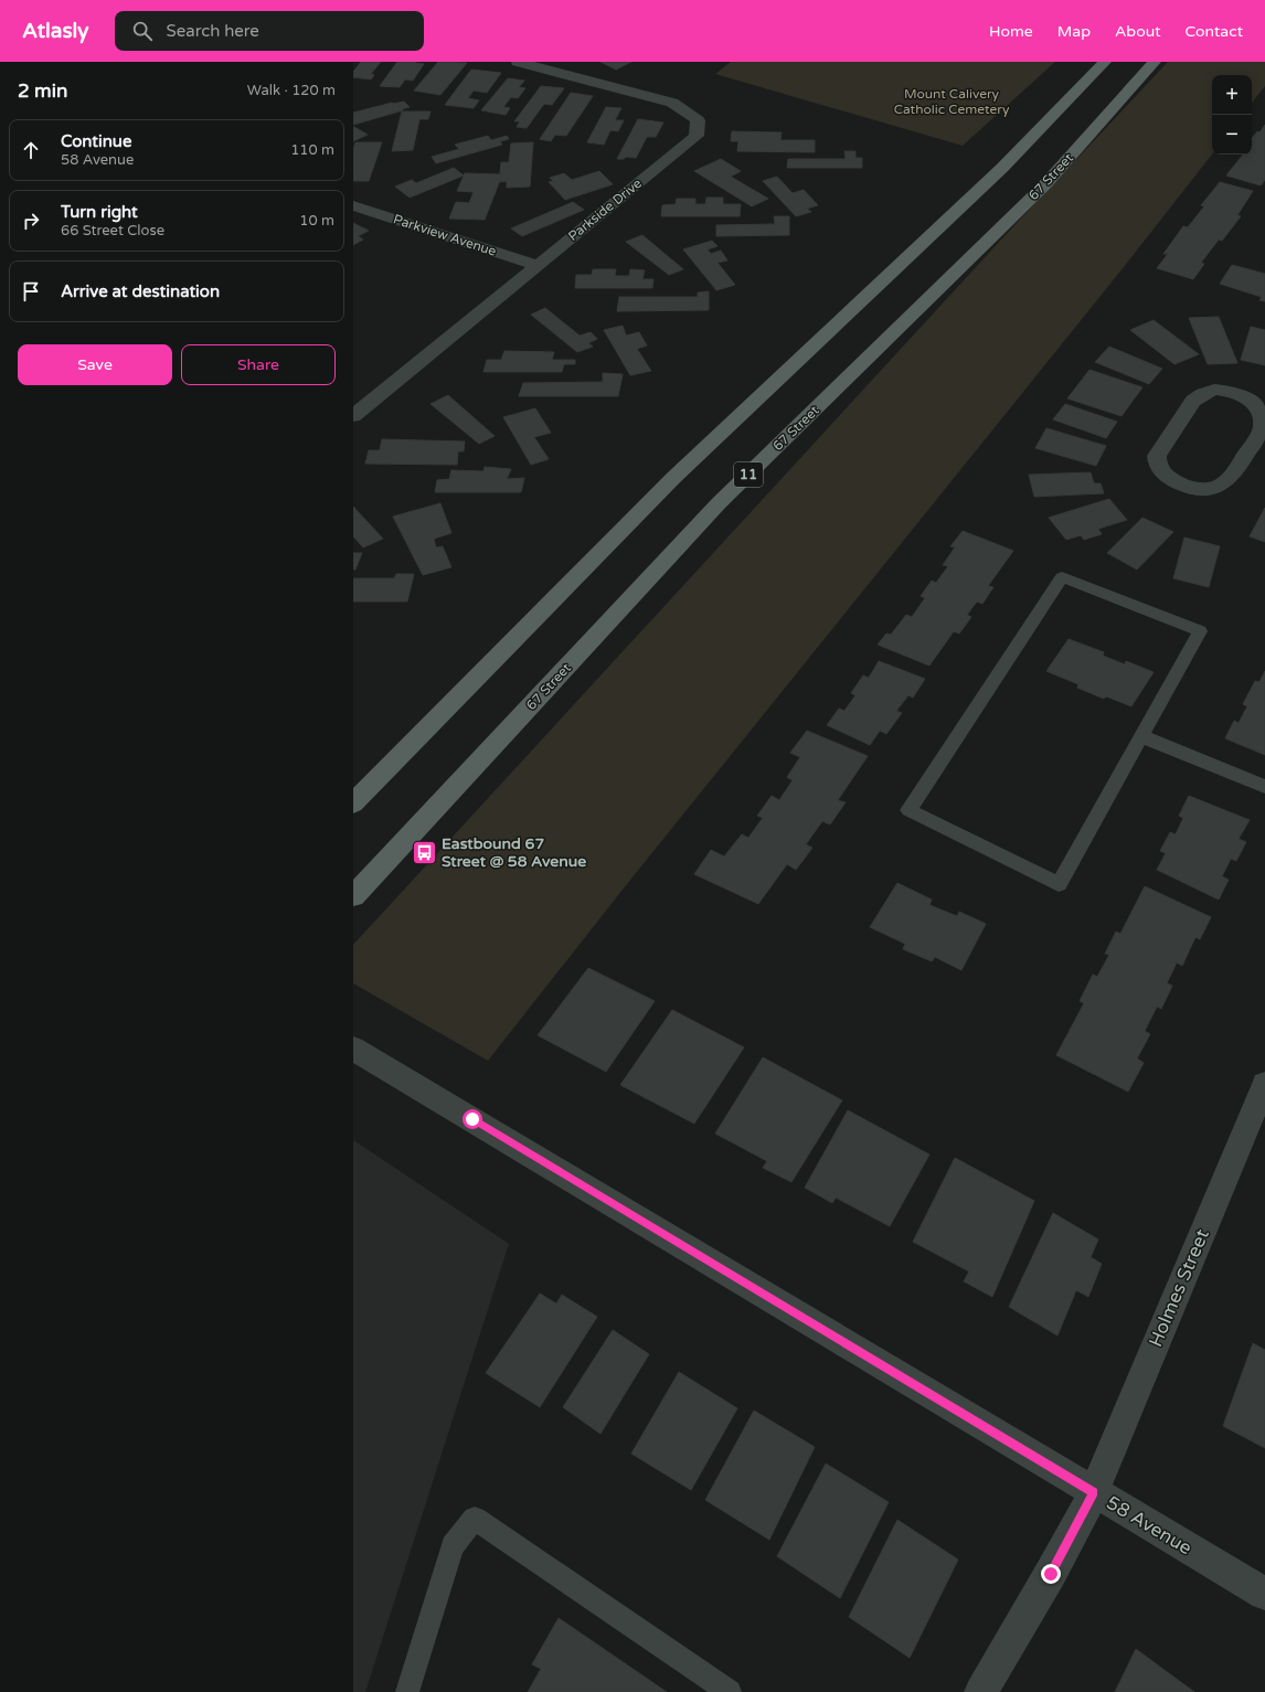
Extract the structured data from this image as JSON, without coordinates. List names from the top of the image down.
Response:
{
  "streets": {
    "main road": ["67 Street", "11"],
    "street": [
      "Parkside Drive",
      "Parkview Avenue",
      "Holmes Street",
      "58 Avenue"
    ]
  },
  "crossings": [
    ["Parkside Drive", "Parkview Avenue"],
    ["Holmes Street", "58 Avenue"]
  ],
  "parks": ["Mount Calivery Catholic Cemetery"],
  "places": {
    "bus stop": ["Eastbound 67 Street @ 58 Avenue"]
  },
  "page": {
    "header": "Atlasly",
    "search": "Search here",
    "nav": [
      "Home",
      "Map",
      "About",
      "Contact"
    ],
    "heading": ["2 min", "Walk · 120 m"],
    "map_buttons": ["+", "−"],
    "list": [
      ["Continue", "58 Avenue", "110 m"],
      ["Turn right", "66 Street Close", "10 m"],
      "Arrive at destination"
    ],
    "buttons": ["Save", "Share"]
  }
}
